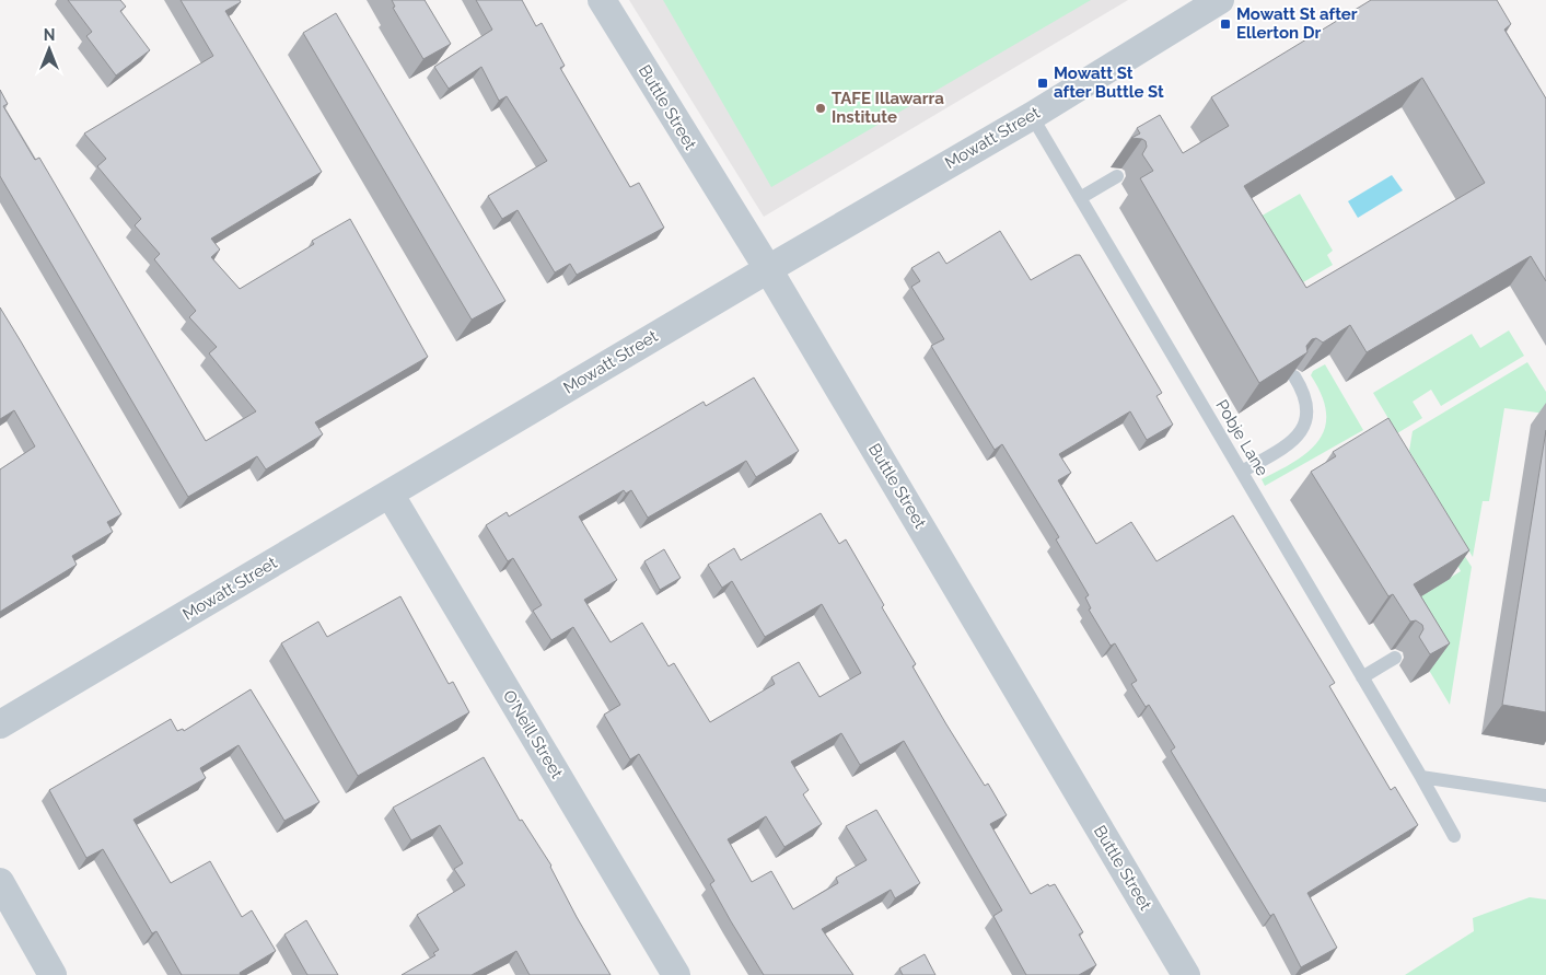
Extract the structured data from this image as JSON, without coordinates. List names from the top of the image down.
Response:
{
  "streets": {
    "street": ["Buttle Street", "Mowatt Street", "O'Neill Street"],
    "lane": ["Pobje Lane"]
  },
  "crossings": [
    ["Buttle Street", "Mowatt Street"],
    ["Mowatt Street", "Pobje Lane"],
    ["Mowatt Street", "O'Neill Street"]
  ],
  "places": {
    "transit": ["Mowatt St after Ellerton Dr", "Mowatt St after Buttle St"],
    "other": ["TAFE Illawarra Institute"]
  },
  "north": "top"
}
